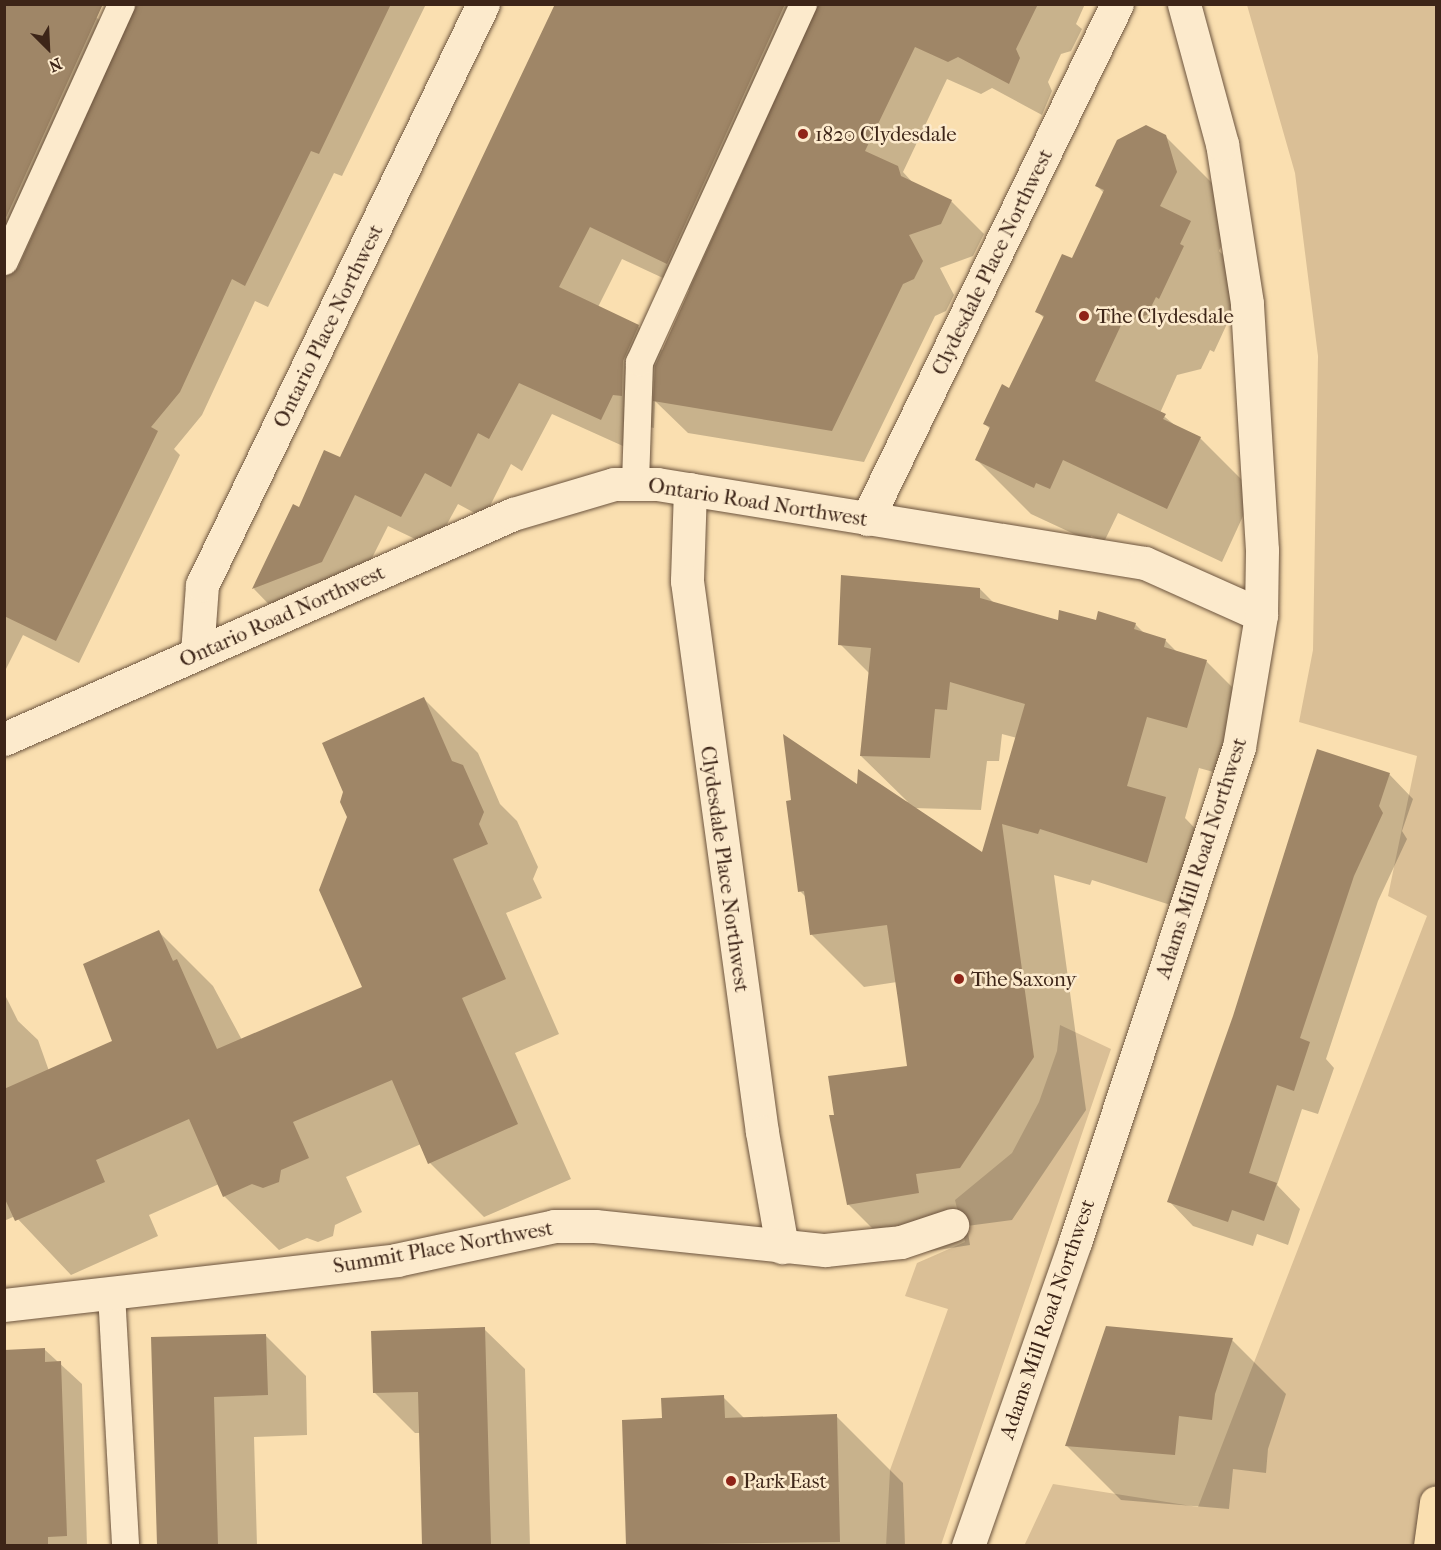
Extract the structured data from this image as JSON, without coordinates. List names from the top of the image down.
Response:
{
  "streets": {
    "street": [
      "Clydesdale Place Northwest",
      "Ontario Place Northwest",
      "Ontario Road Northwest",
      "Adams Mill Road Northwest",
      "Summit Place Northwest"
    ]
  },
  "crossings": [
    ["Clydesdale Place Northwest", "Ontario Road Northwest"],
    ["Clydesdale Place Northwest", "Summit Place Northwest"],
    ["Ontario Place Northwest", "Ontario Road Northwest"],
    ["Ontario Road Northwest", "Adams Mill Road Northwest"]
  ],
  "places": [
    "1820 Clydesdale",
    "The Clydesdale",
    "The Saxony",
    "Park East"
  ],
  "north": "bottom right"
}
